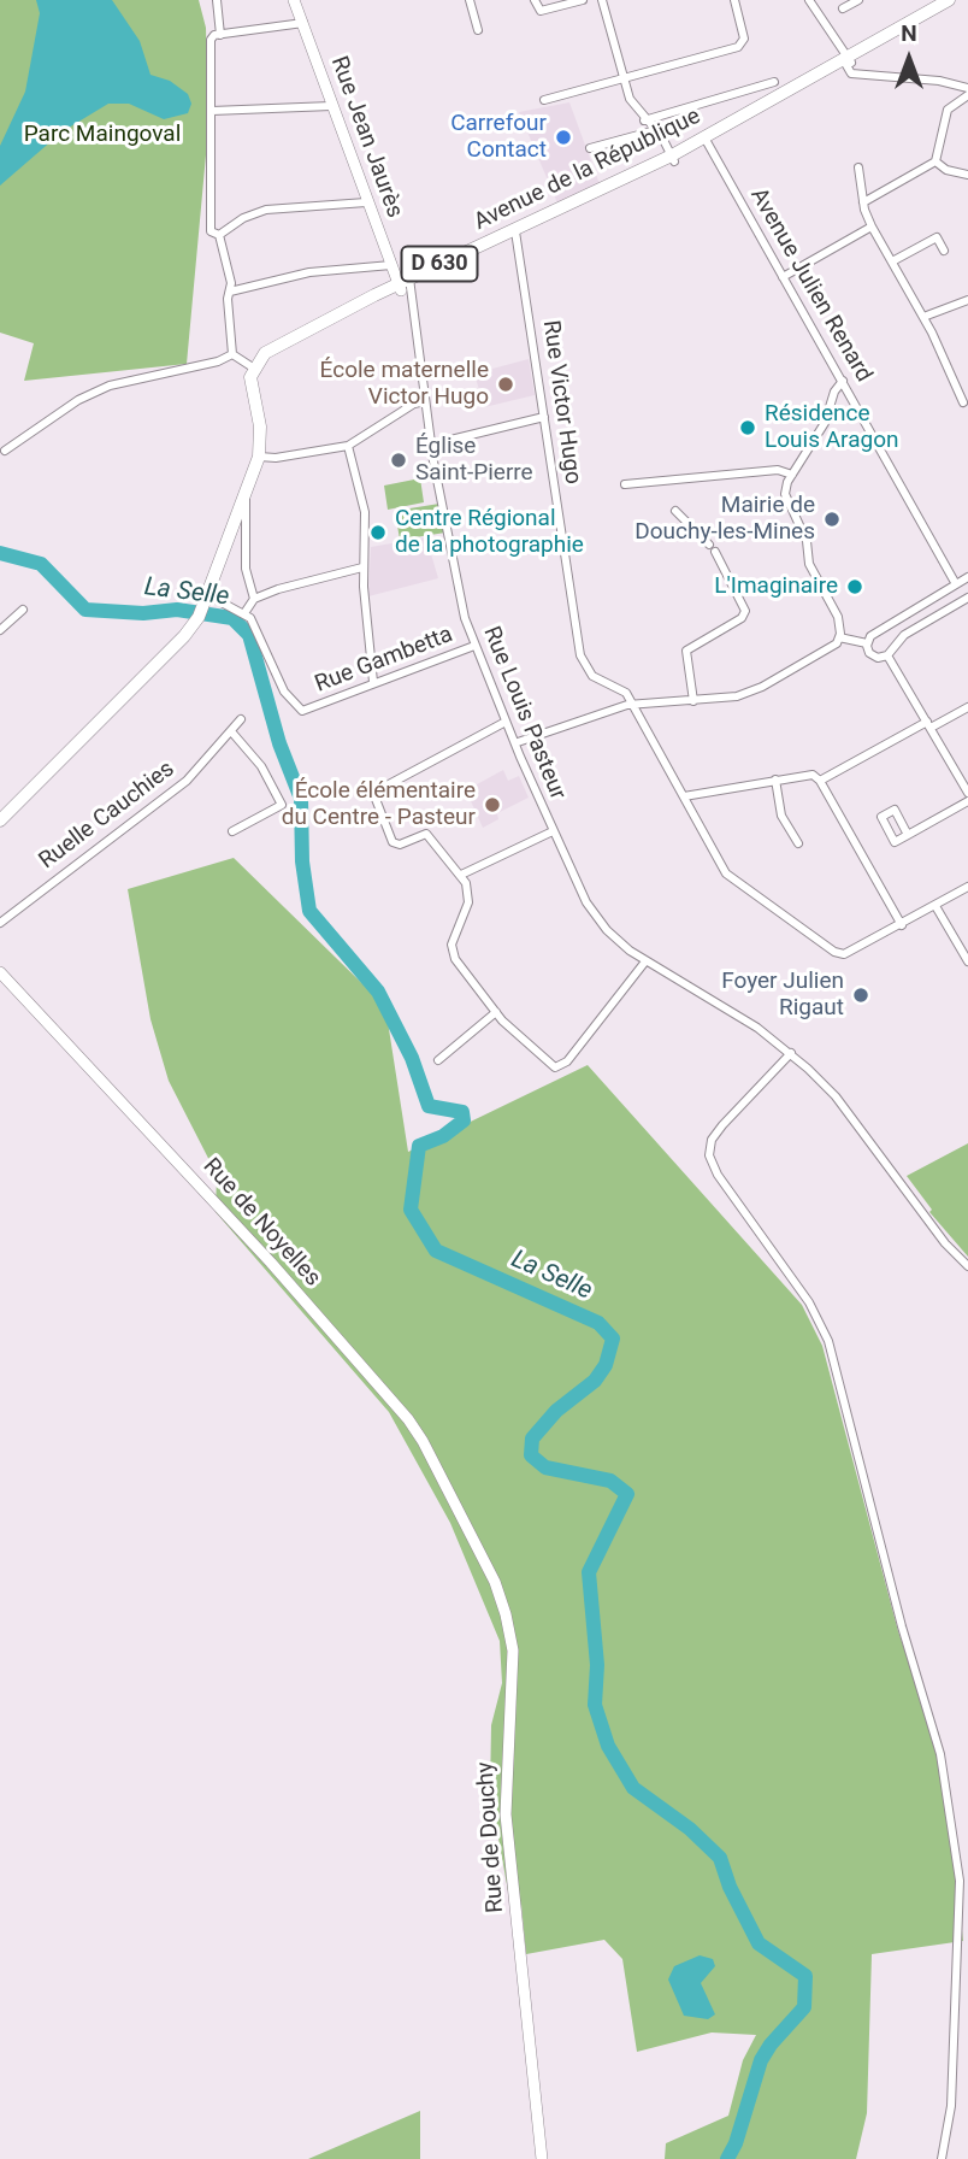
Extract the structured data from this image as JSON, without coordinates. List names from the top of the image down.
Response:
{
  "streets": {
    "main road": ["Avenue de la République", "D 630"],
    "street": [
      "Rue Jean Jaurès",
      "Avenue Julien Renard",
      "Rue Victor Hugo",
      "Rue Gambetta",
      "Rue Louis Pasteur",
      "Ruelle Cauchies",
      "Rue de Noyelles",
      "Rue de Douchy"
    ]
  },
  "crossings": [
    ["Rue Jean Jaurès", "Avenue de la République"],
    ["Rue Jean Jaurès", "Rue Louis Pasteur"],
    ["Avenue de la République", "Avenue Julien Renard"],
    ["Avenue de la République", "Rue Victor Hugo"],
    ["Avenue de la République", "Rue Louis Pasteur"],
    ["Rue Gambetta", "Rue Louis Pasteur"],
    ["Rue de Noyelles", "Rue de Douchy"]
  ],
  "water": ["La Selle"],
  "parks": ["Parc Maingoval"],
  "places": [
    "Carrefour Contact",
    "École maternelle Victor Hugo",
    "Résidence Louis Aragon",
    "Église Saint-Pierre",
    "Mairie de Douchy-les-Mines",
    "Centre Régional de la photographie",
    "L'Imaginaire",
    "École élémentaire du Centre - Pasteur",
    "Foyer Julien Rigaut"
  ],
  "north": "top"
}
